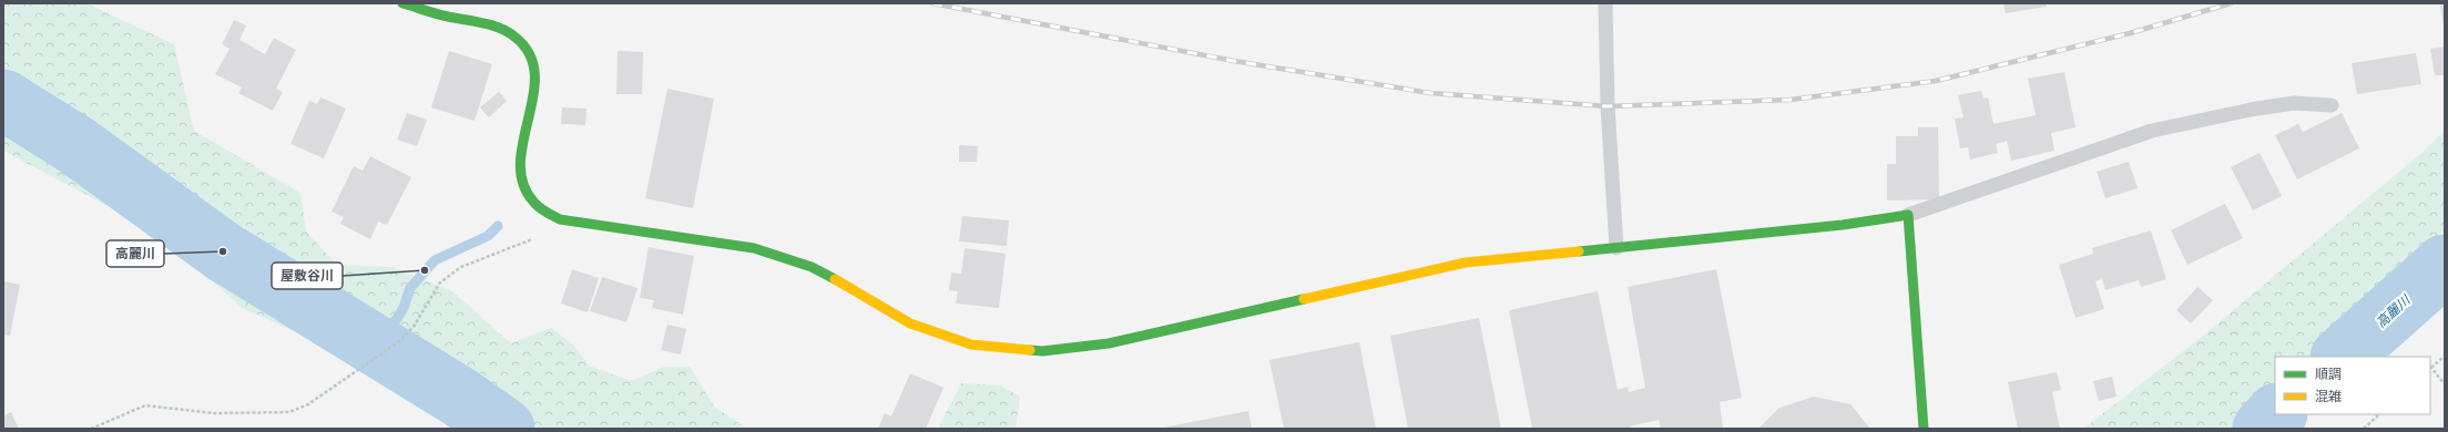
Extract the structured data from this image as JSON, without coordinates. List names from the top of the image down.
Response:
{
  "water": ["高麗川"],
  "places": ["高麗川", "屋敷谷川"],
  "legend": ["順調", "混雑"]
}
